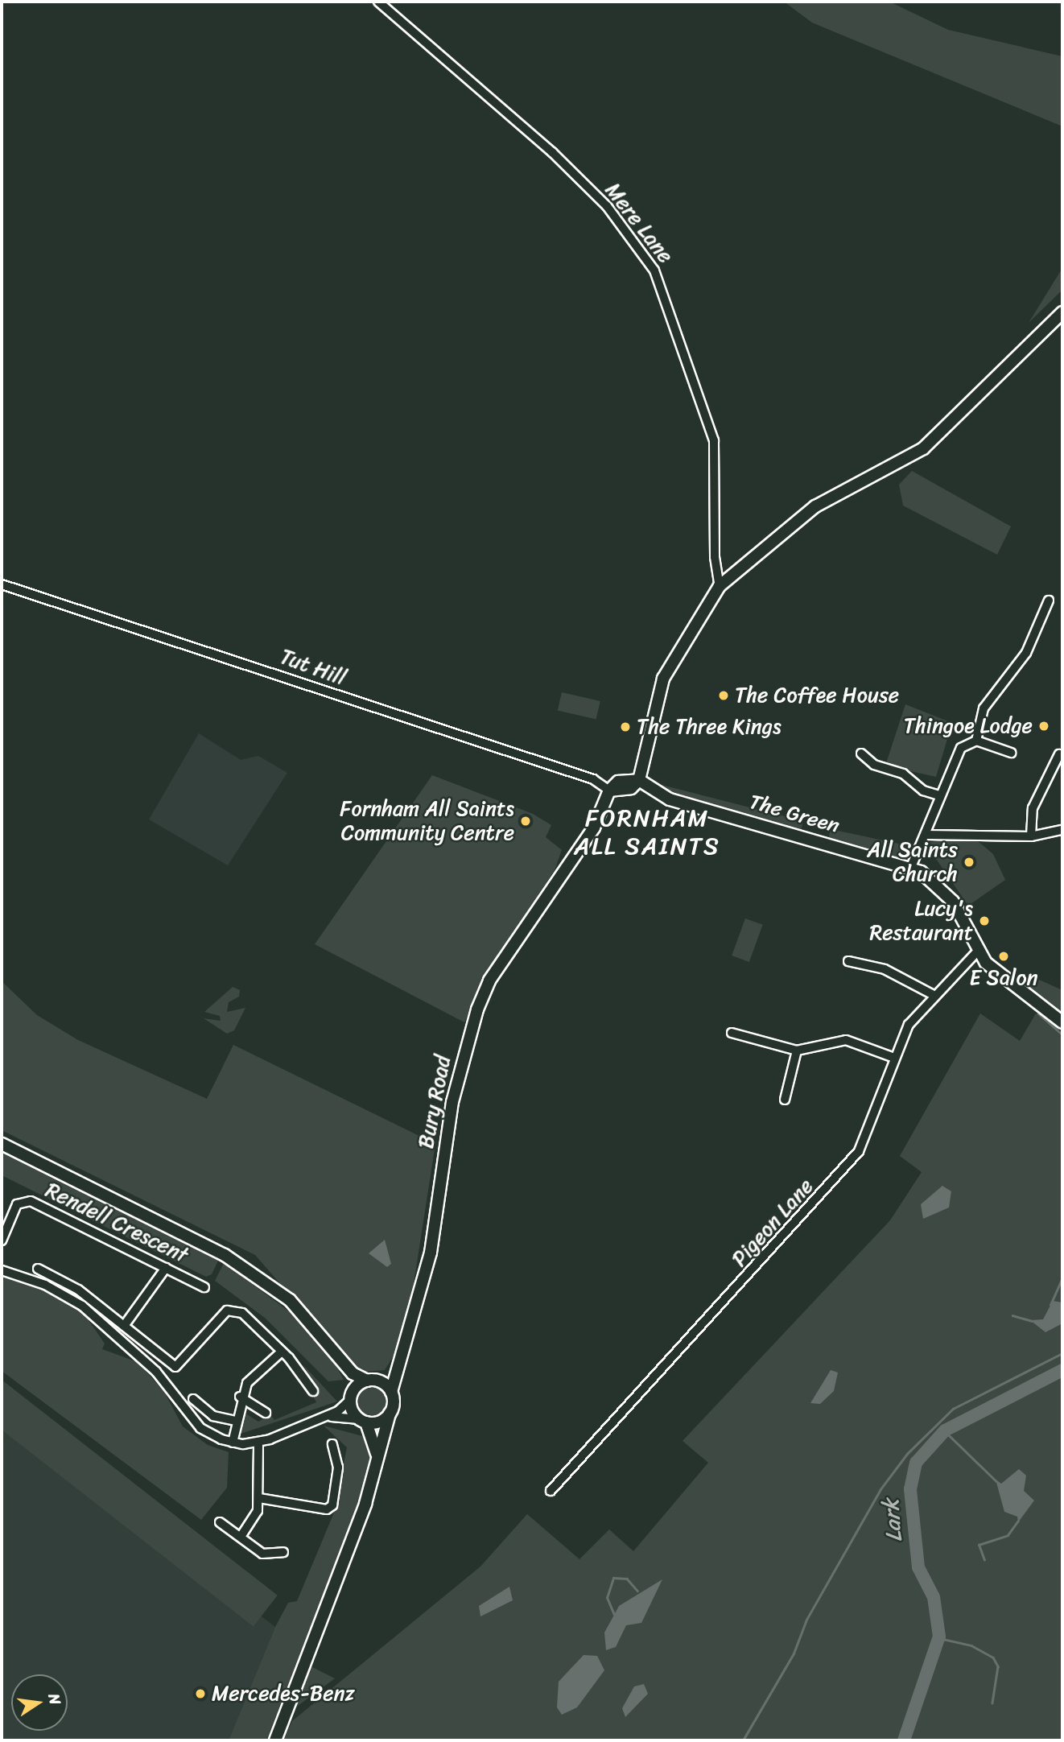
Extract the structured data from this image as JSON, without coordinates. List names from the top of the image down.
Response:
{
  "streets": {
    "main road": ["The Green", "Bury Road"],
    "street": [
      "Mere Lane",
      "Tut Hill",
      "Rendell Crescent",
      "Pigeon Lane"
    ]
  },
  "crossings": [
    ["Tut Hill", "Bury Road"]
  ],
  "districts": ["FORNHAM ALL SAINTS"],
  "water": ["Lark"],
  "places": [
    "The Coffee House",
    "Thingoe Lodge",
    "The Three Kings",
    "Fornham All Saints Community Centre",
    "All Saints Church",
    "Lucy's Restaurant",
    "E Salon",
    "Mercedes-Benz"
  ],
  "north": "right"
}
